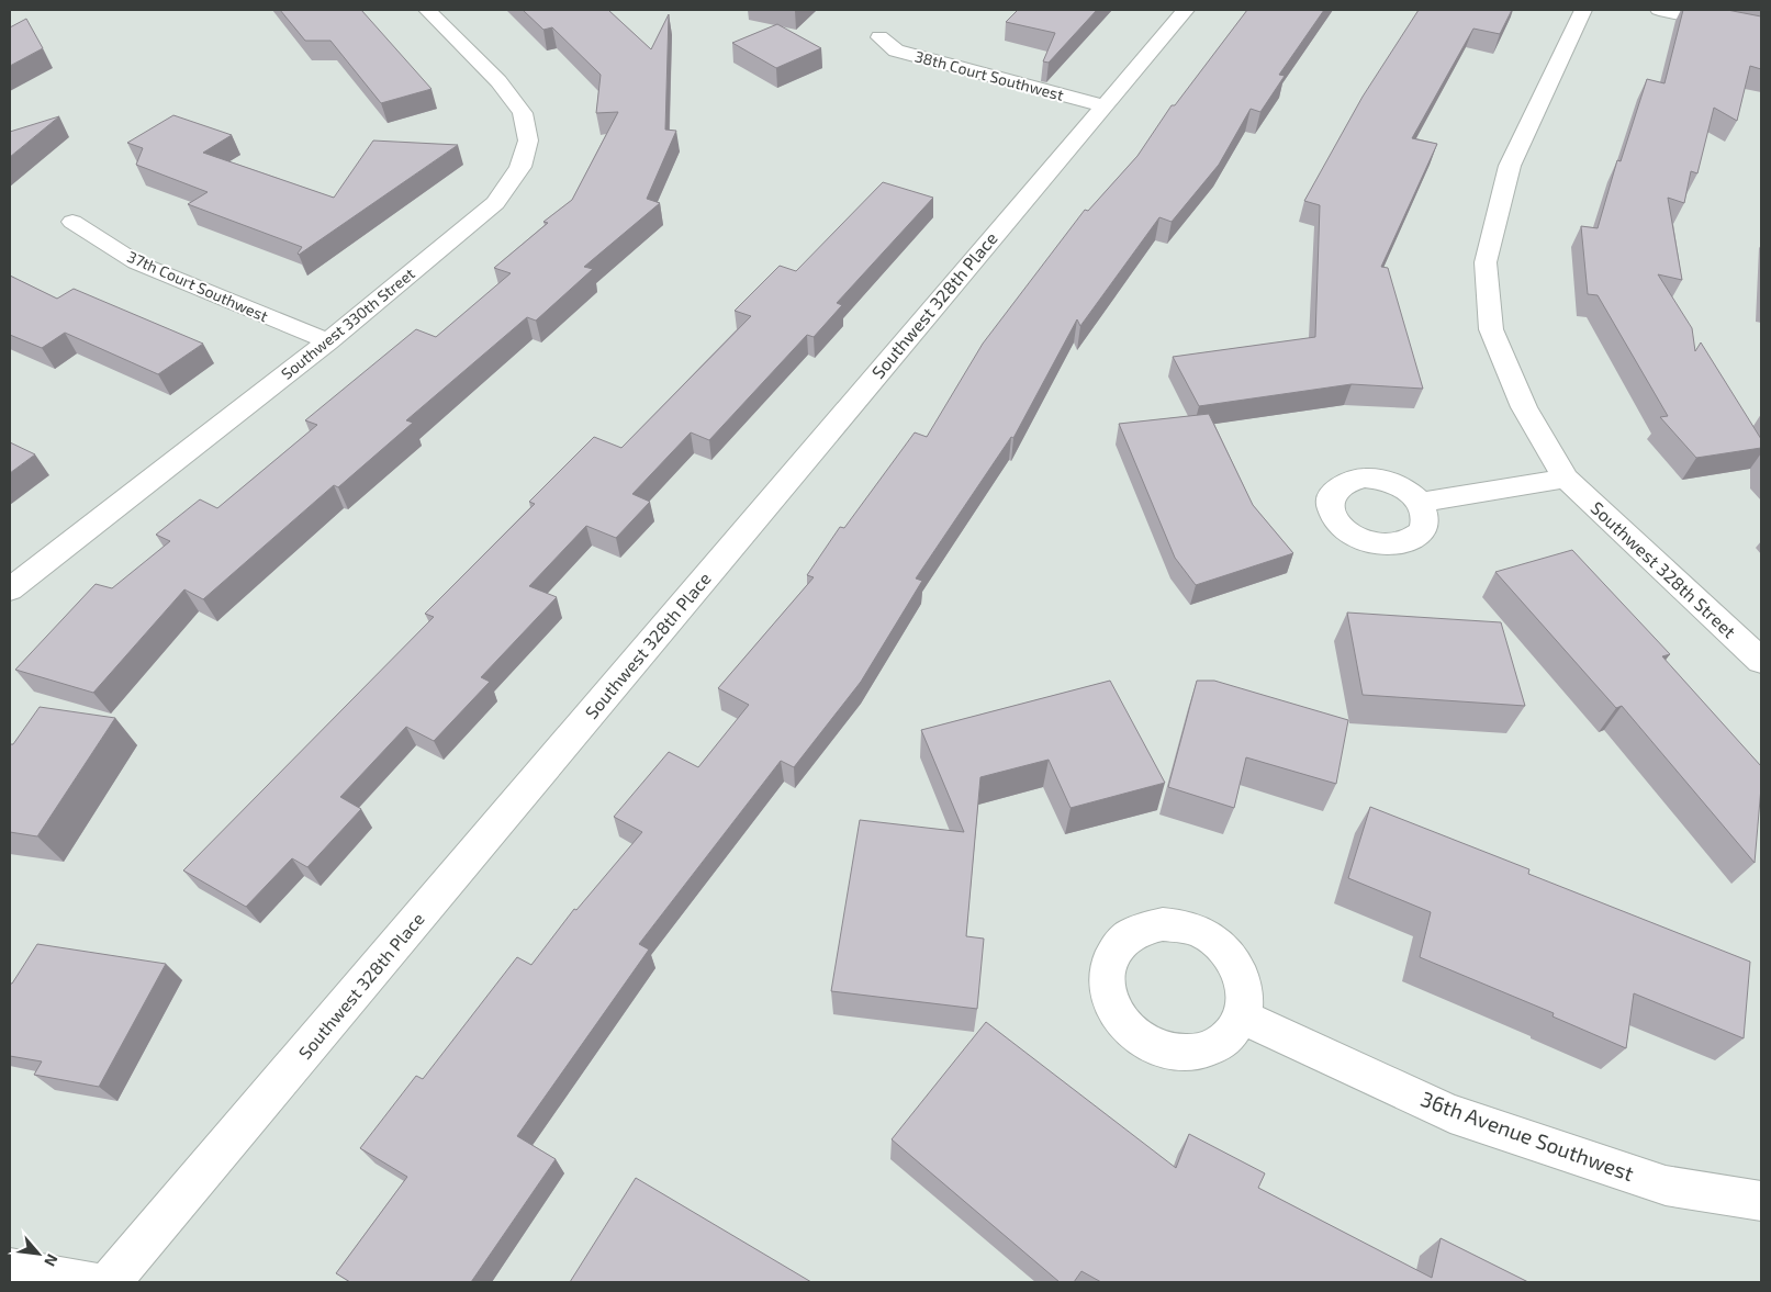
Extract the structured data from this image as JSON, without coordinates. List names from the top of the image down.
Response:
{
  "streets": {
    "street": [
      "38th Court Southwest",
      "37th Court Southwest",
      "Southwest 328th Place",
      "Southwest 330th Street",
      "Southwest 328th Street",
      "36th Avenue Southwest"
    ]
  },
  "crossings": [
    ["38th Court Southwest", "Southwest 328th Place"],
    ["37th Court Southwest", "Southwest 330th Street"]
  ],
  "north": "bottom right"
}
